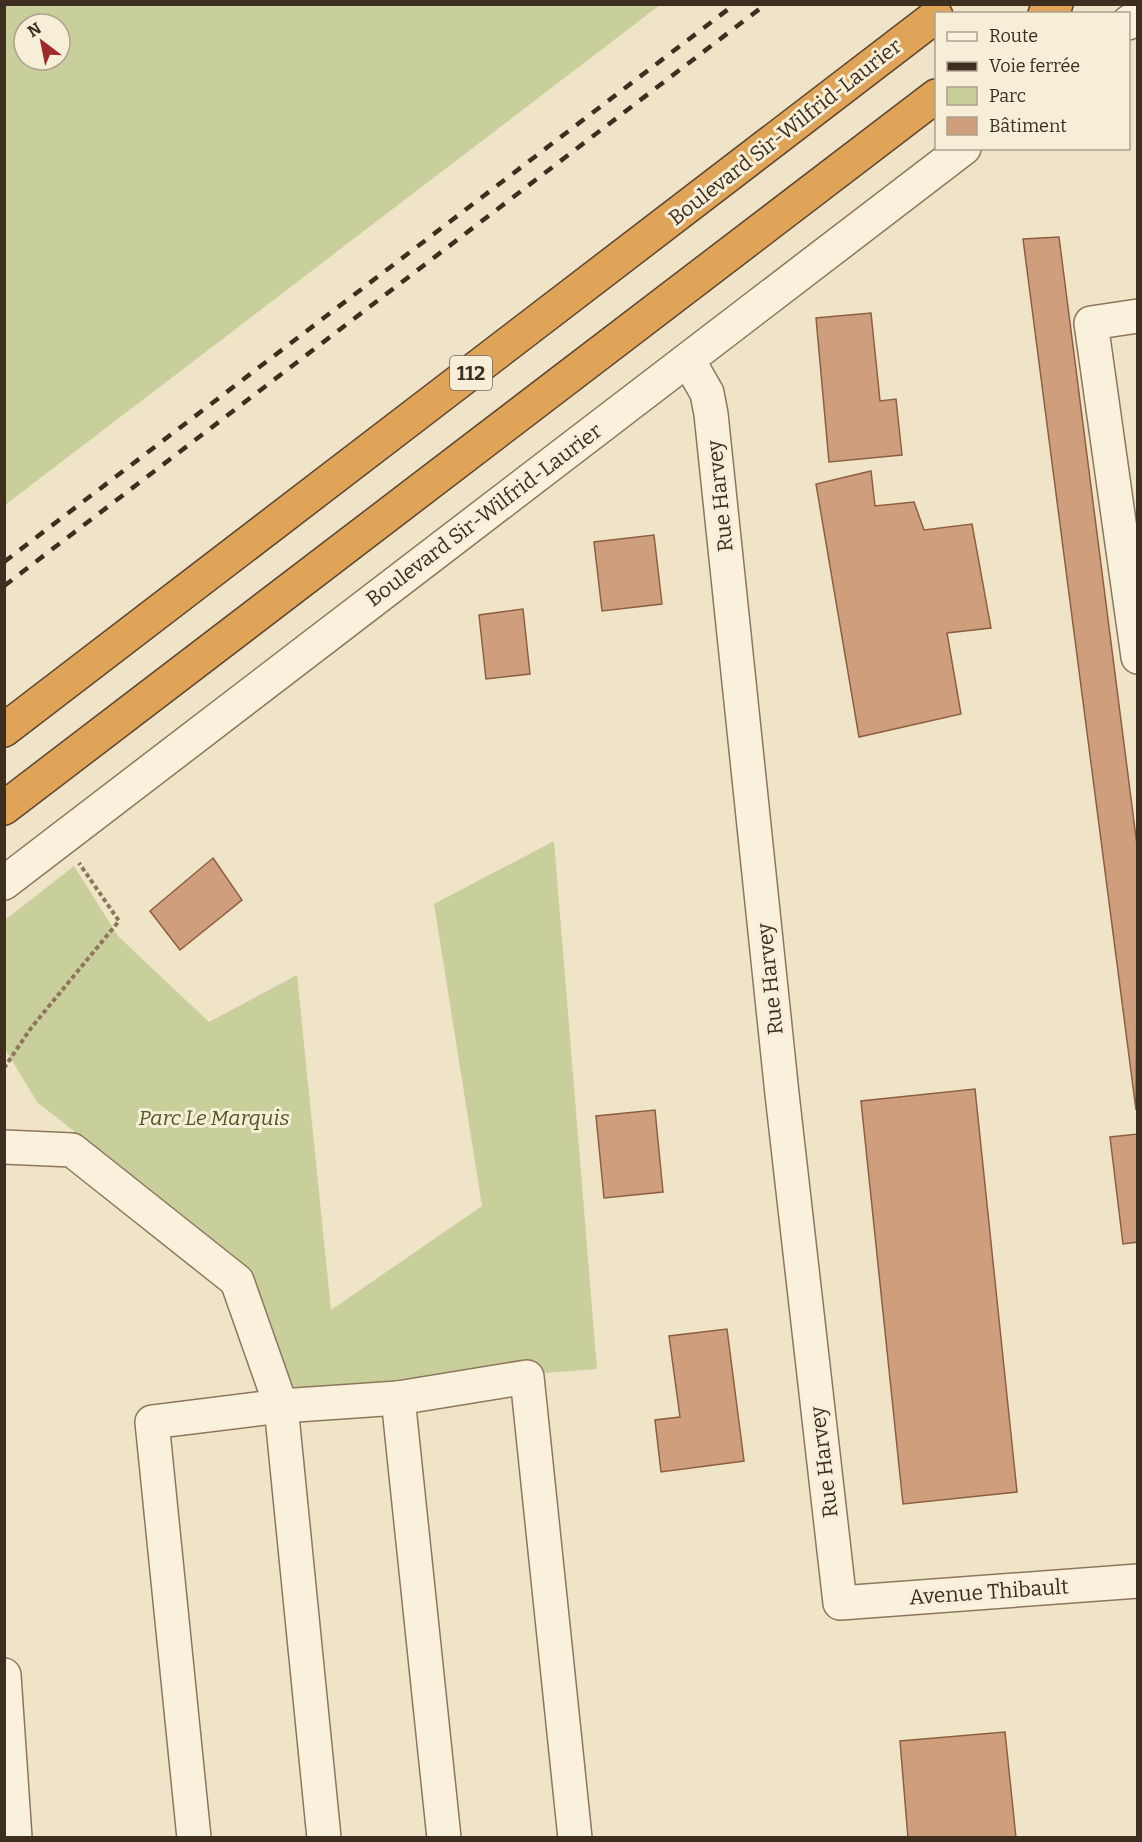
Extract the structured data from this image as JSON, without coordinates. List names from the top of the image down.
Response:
{
  "streets": {
    "highway": ["Boulevard Sir-Wilfrid-Laurier", "112"],
    "street": ["Rue Harvey", "Avenue Thibault"]
  },
  "crossings": [
    ["Boulevard Sir-Wilfrid-Laurier", "Rue Harvey"],
    ["Rue Harvey", "Avenue Thibault"]
  ],
  "parks": ["Parc Le Marquis"],
  "legend": [
    "Route",
    "Voie ferrée",
    "Parc",
    "Bâtiment"
  ],
  "north": "top left"
}
